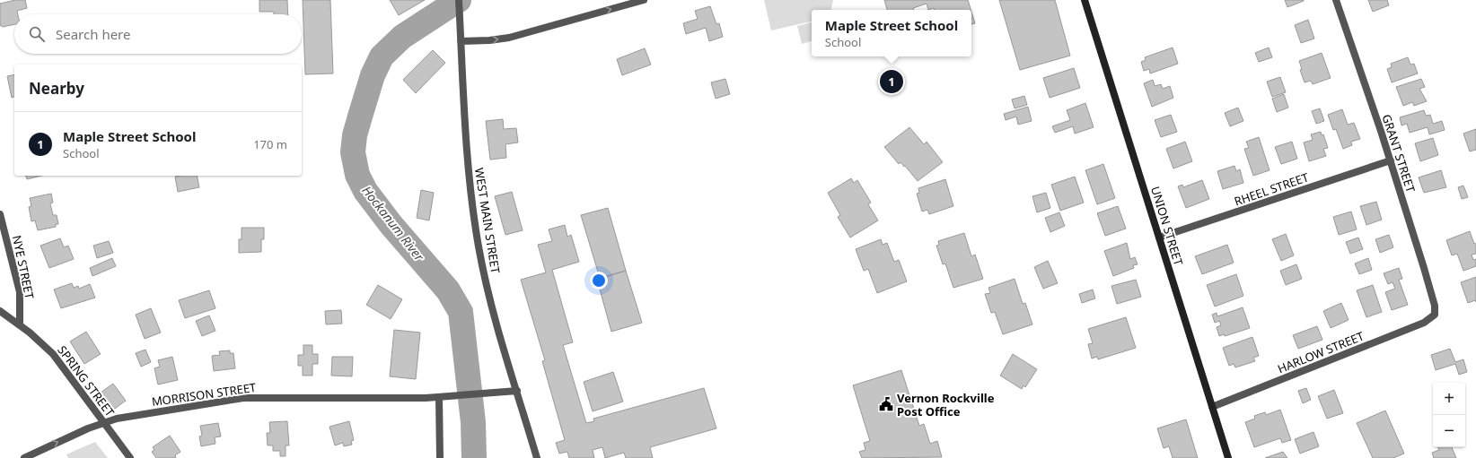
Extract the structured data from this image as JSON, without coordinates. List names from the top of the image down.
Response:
{
  "streets": {
    "main road": ["UNION STREET"],
    "street": [
      "GRANT STREET",
      "RHEEL STREET",
      "WEST MAIN STREET",
      "NYE STREET",
      "HARLOW STREET",
      "SPRING STREET",
      "MORRISON STREET"
    ]
  },
  "crossings": [
    ["GRANT STREET", "RHEEL STREET"],
    ["GRANT STREET", "HARLOW STREET"],
    ["RHEEL STREET", "UNION STREET"],
    ["WEST MAIN STREET", "MORRISON STREET"],
    ["UNION STREET", "HARLOW STREET"],
    ["NYE STREET", "SPRING STREET"],
    ["SPRING STREET", "MORRISON STREET"]
  ],
  "water": ["Hockanum River"],
  "places": {
    "public building": ["Vernon Rockville Post Office"]
  },
  "page": {
    "popup": ["Maple Street School", "School"],
    "search": "Search here",
    "heading": "Nearby",
    "pins": "1",
    "list": [
      {
        "mark": "1",
        "name": "Maple Street School",
        "note": "School",
        "value": "170 m"
      }
    ],
    "map_buttons": ["+", "−"]
  }
}
